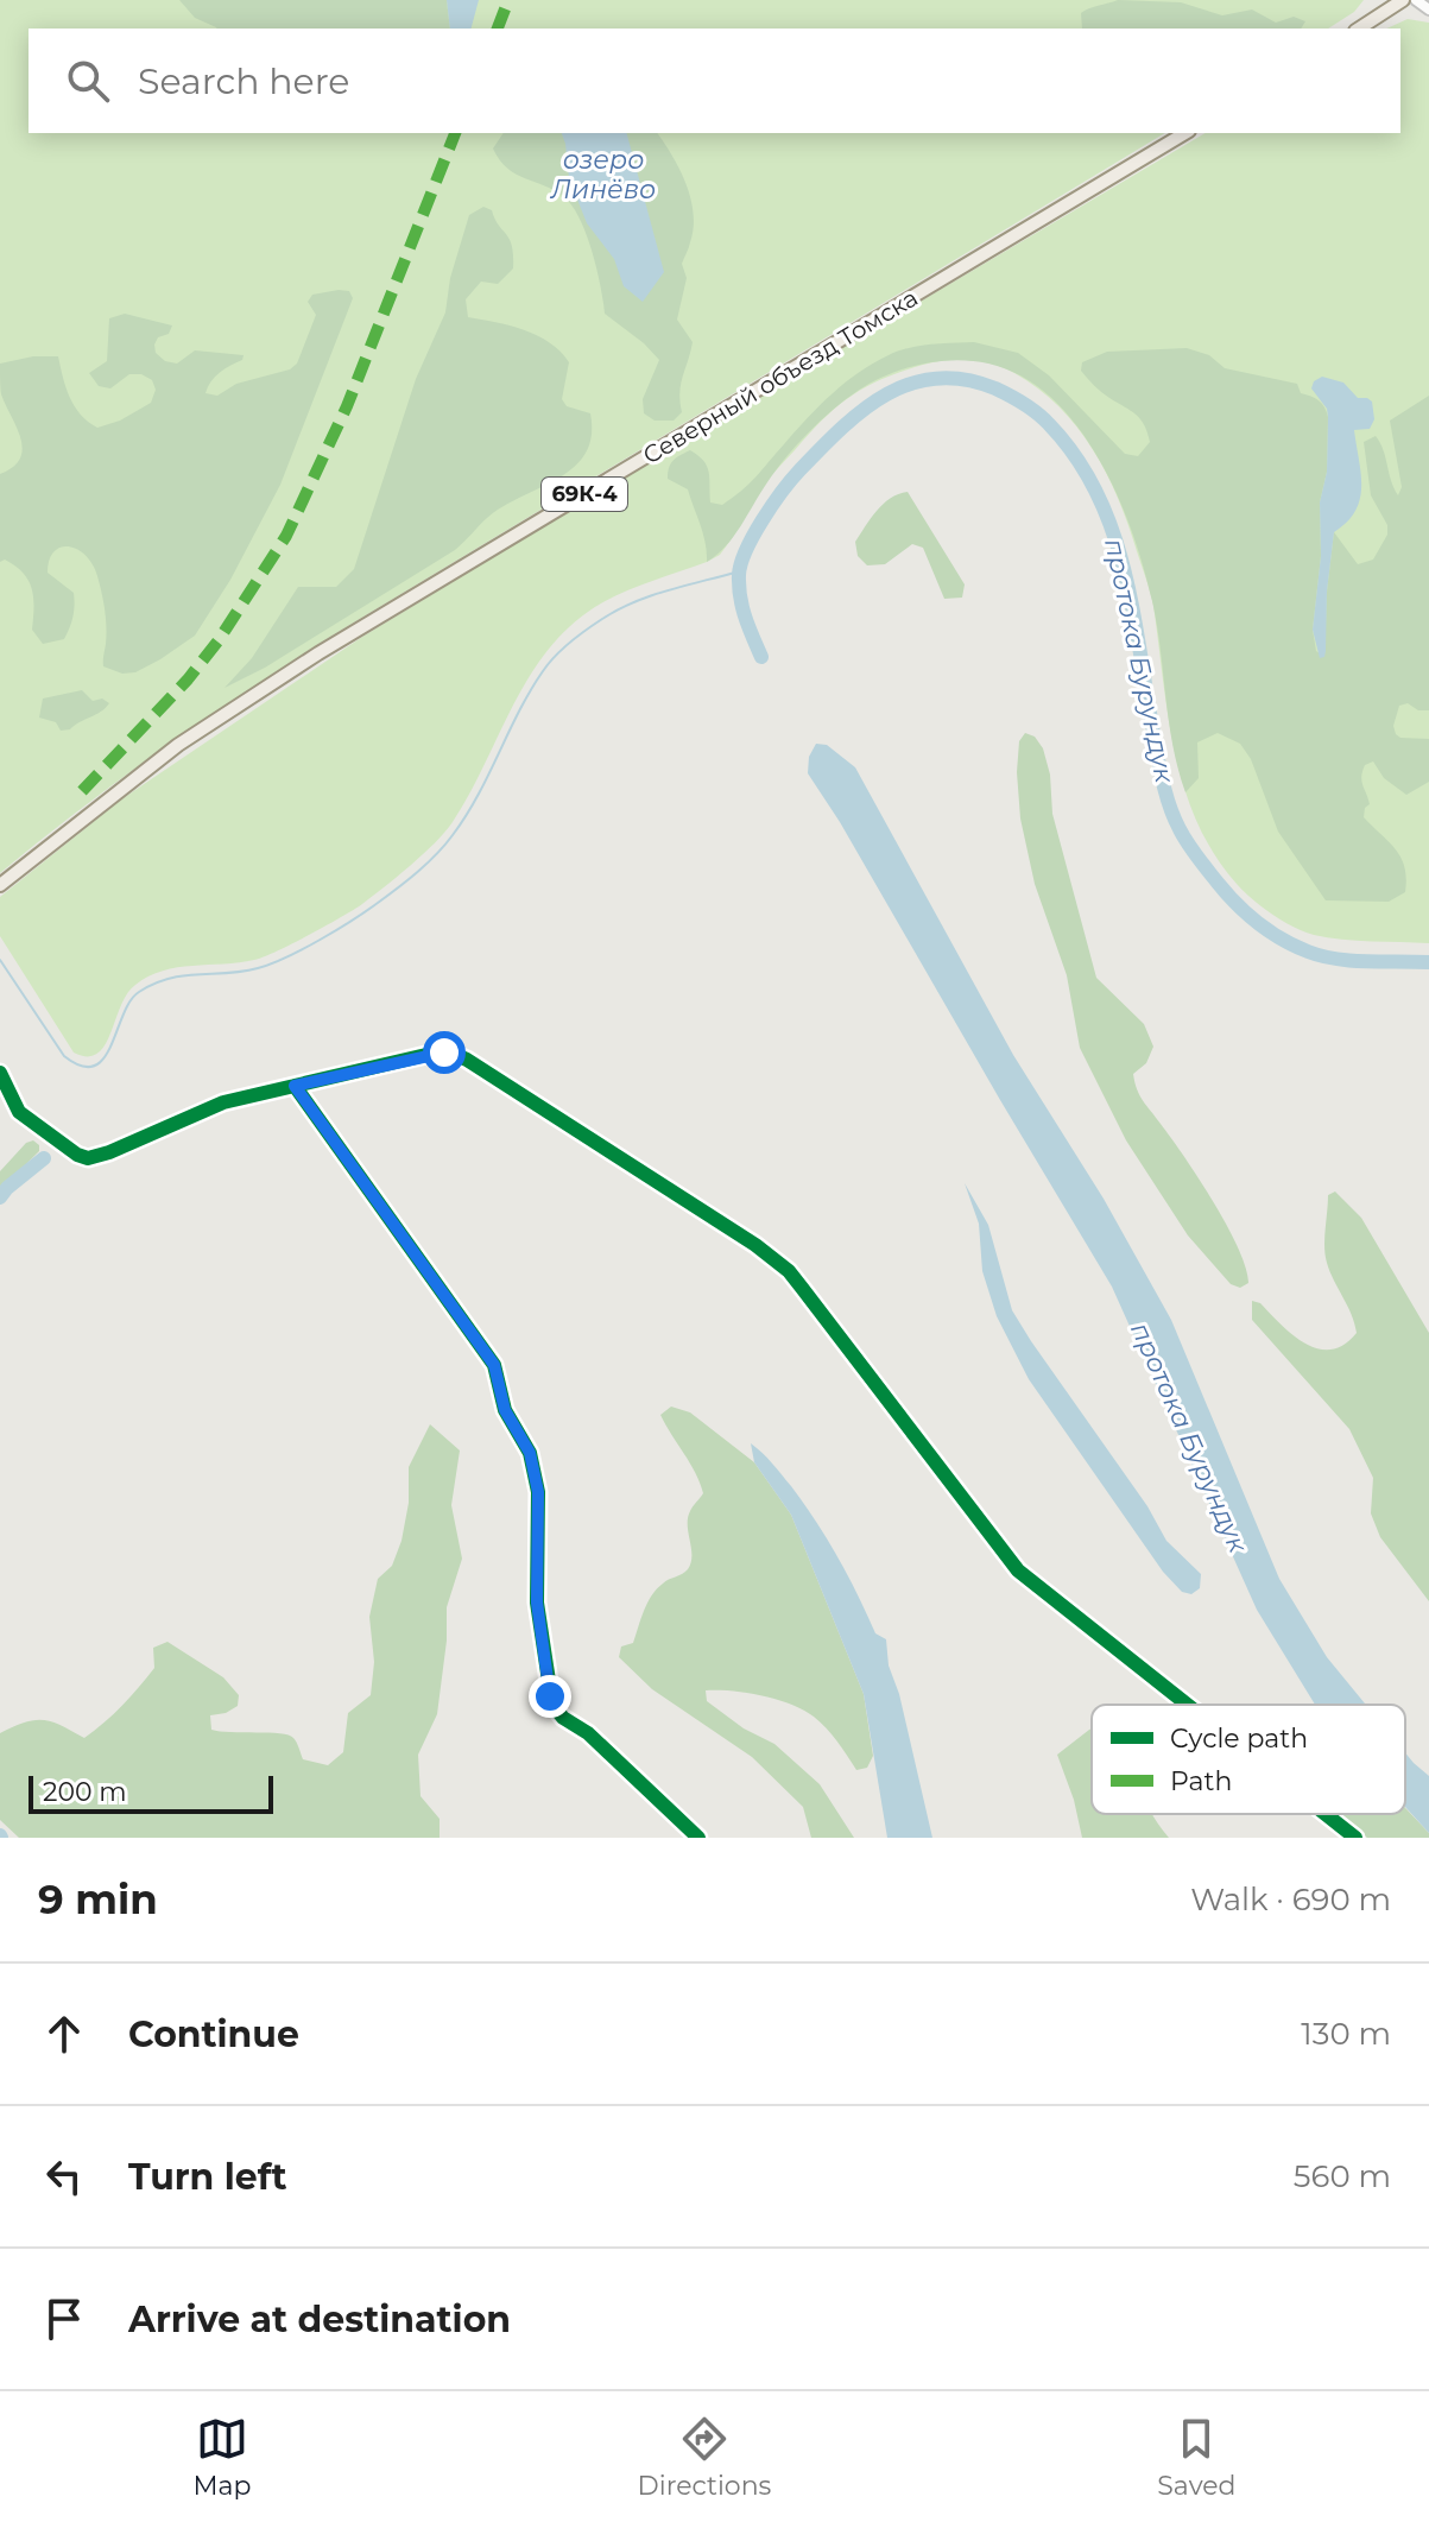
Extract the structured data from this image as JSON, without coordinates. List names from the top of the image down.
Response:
{
  "streets": {
    "main road": ["Северный объезд Томска", "69К-4"]
  },
  "water": ["озеро Линёво", "протока Бурундук"],
  "legend": ["Cycle path", "Path"],
  "scale_bar": "200 m",
  "page": {
    "search": "Search here",
    "scale": "200 m",
    "heading": ["9 min", "Walk · 690 m"],
    "list": [
      ["Continue", "130 m"],
      ["Turn left", "560 m"],
      "Arrive at destination"
    ],
    "nav": ["Map", "Directions", "Saved"]
  }
}
